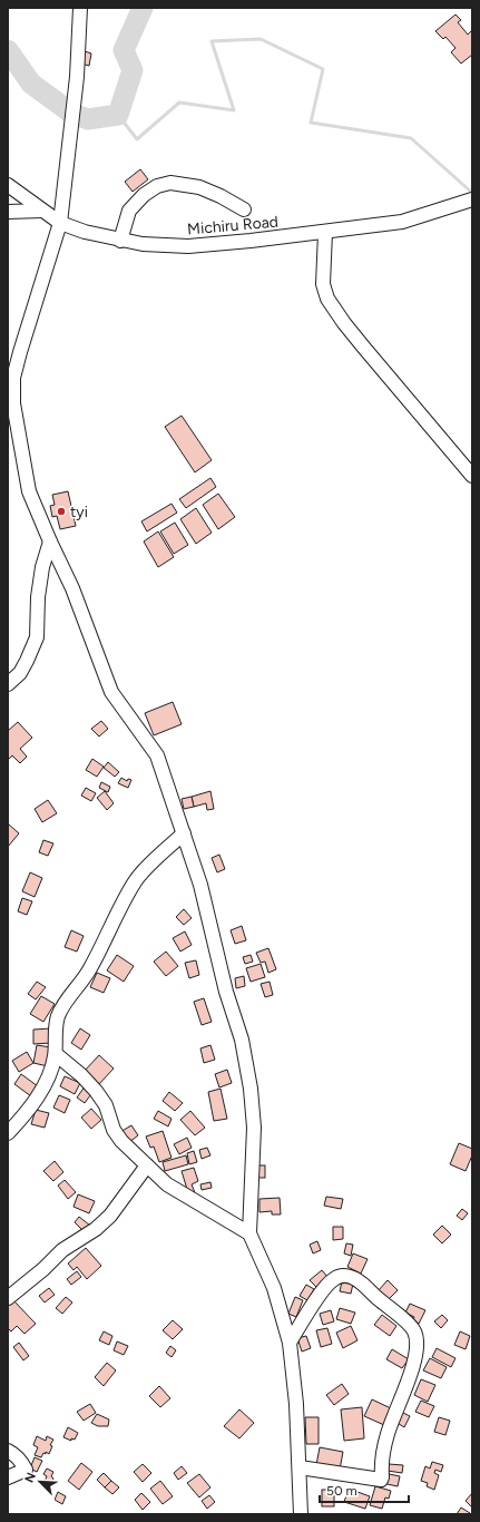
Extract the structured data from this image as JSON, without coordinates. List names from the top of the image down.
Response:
{
  "streets": {
    "street": ["Michiru Road"]
  },
  "places": ["tyi"],
  "scale_bar": "50 m",
  "north": "top left"
}
